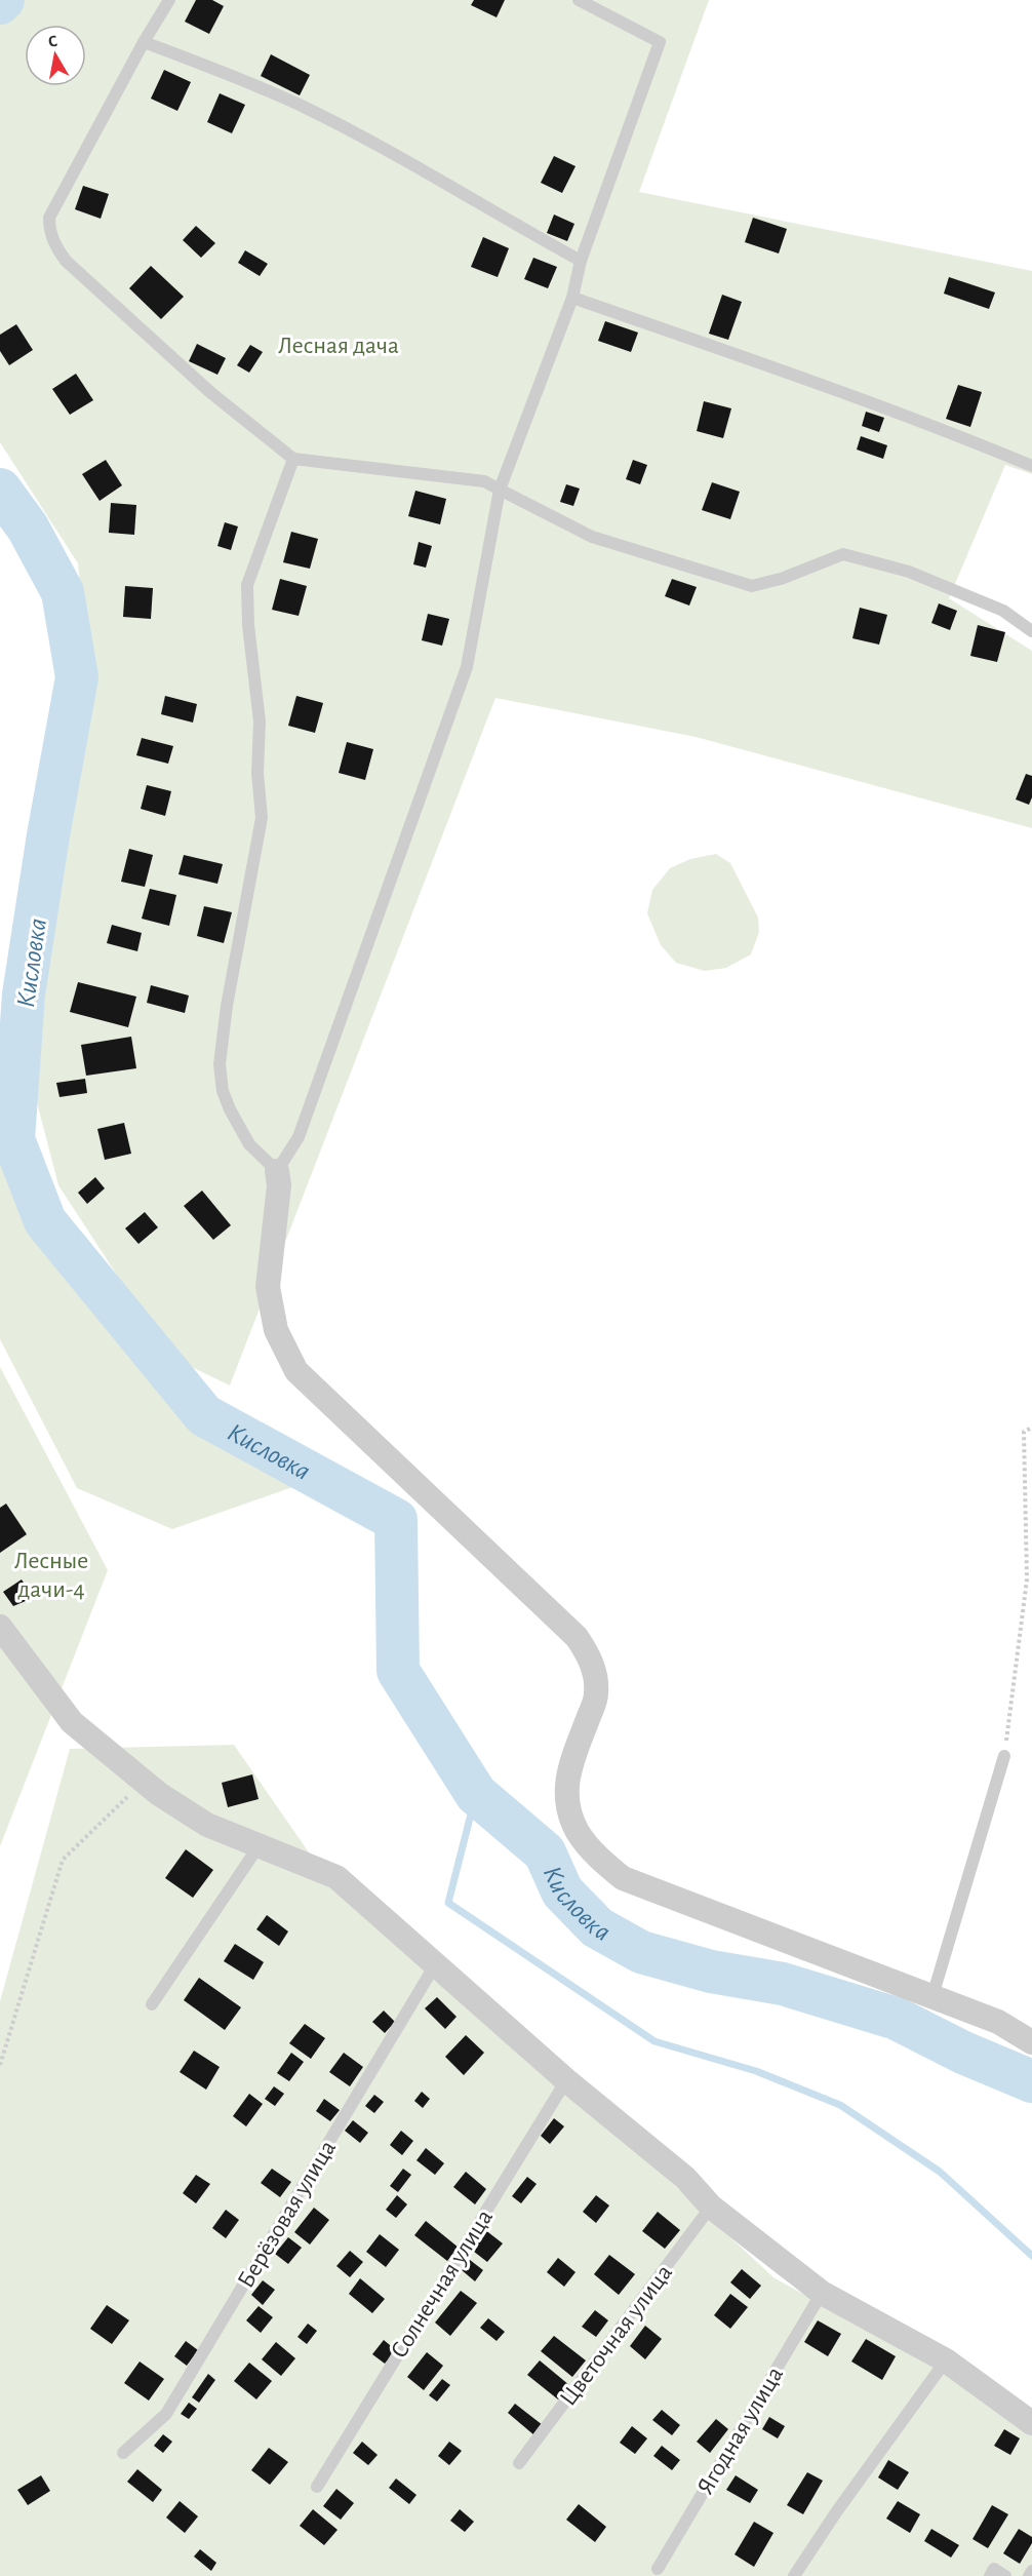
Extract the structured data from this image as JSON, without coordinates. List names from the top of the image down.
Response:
{
  "streets": {
    "lane": [
      "Берёзовая улица",
      "Солнечная улица",
      "Цветочная улица",
      "Ягодная улица"
    ]
  },
  "water": ["Кисловка"],
  "parks": ["Лесная дача", "Лесные дачи-4"],
  "north": "top"
}
